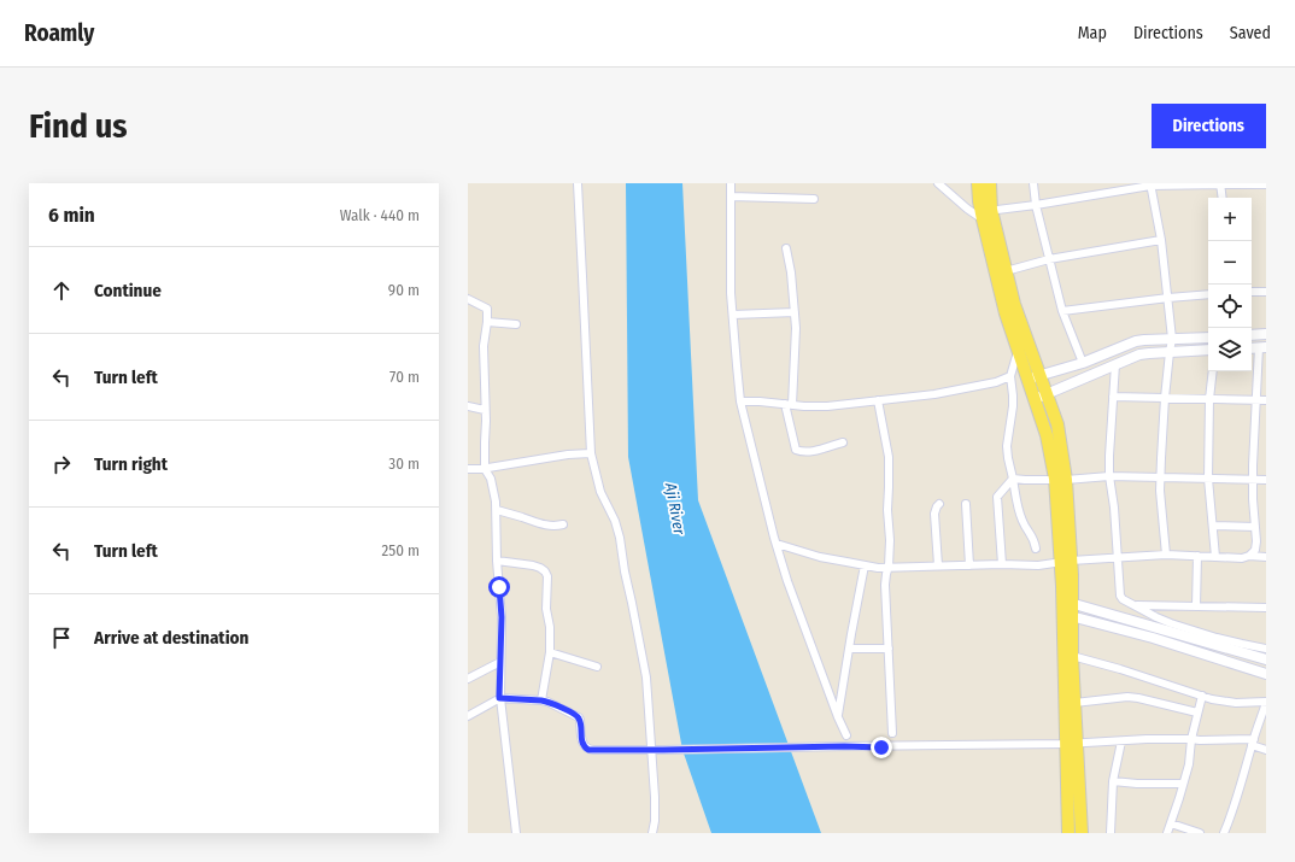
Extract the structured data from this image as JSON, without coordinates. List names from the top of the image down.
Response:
{
  "water": ["Aji River"],
  "page": {
    "header": "Roamly",
    "nav": ["Map", "Directions", "Saved"],
    "buttons": "Directions",
    "title": "Find us",
    "heading": ["6 min", "Walk · 440 m"],
    "map_buttons": ["+", "−"],
    "list": [
      ["Continue", "90 m"],
      ["Turn left", "70 m"],
      ["Turn right", "30 m"],
      ["Turn left", "250 m"],
      "Arrive at destination"
    ]
  }
}
